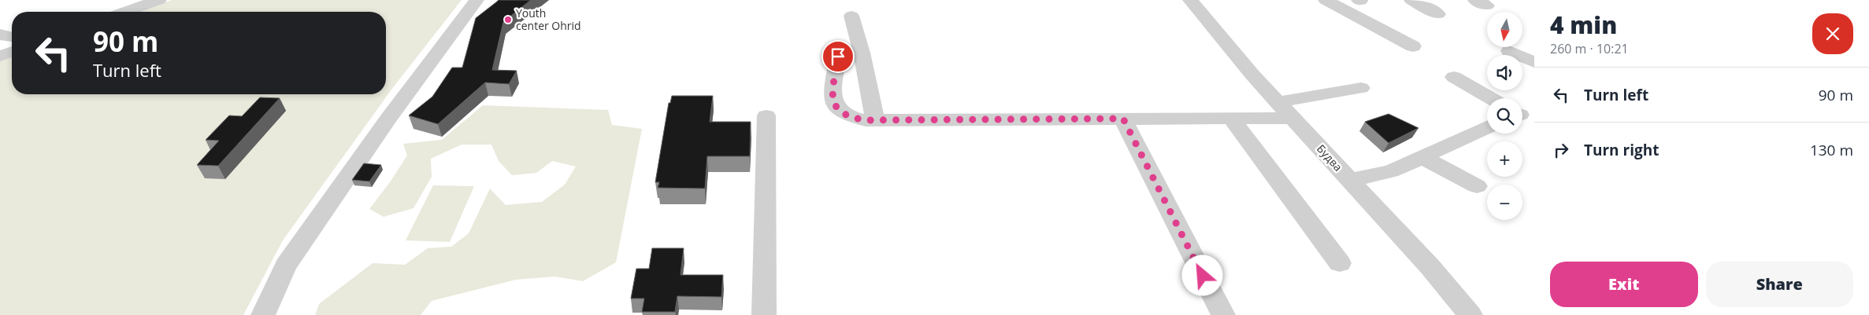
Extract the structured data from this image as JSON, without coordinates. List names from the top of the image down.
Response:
{
  "streets": {
    "street": ["Будва"]
  },
  "places": ["Youth center Ohrid"],
  "north": "bottom",
  "page": {
    "heading": ["4 min", "260 m · 10:21"],
    "map_buttons": ["+", "−"],
    "turn": ["90 m", "Turn left"],
    "list": [
      {
        "name": "Turn left",
        "value": "90 m"
      },
      {
        "name": "Turn right",
        "value": "130 m"
      }
    ],
    "buttons": ["Exit", "Share"]
  }
}
